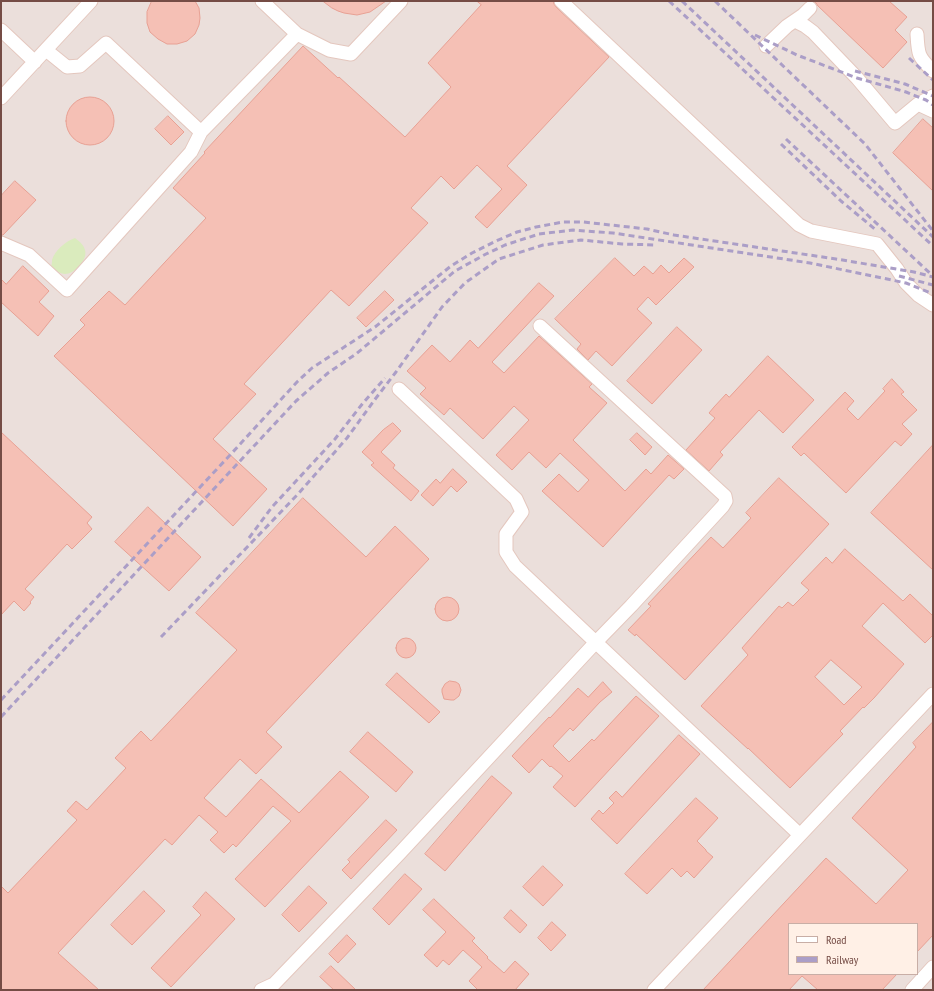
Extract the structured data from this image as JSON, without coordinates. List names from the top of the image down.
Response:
{
  "legend": ["Road", "Railway"]
}
